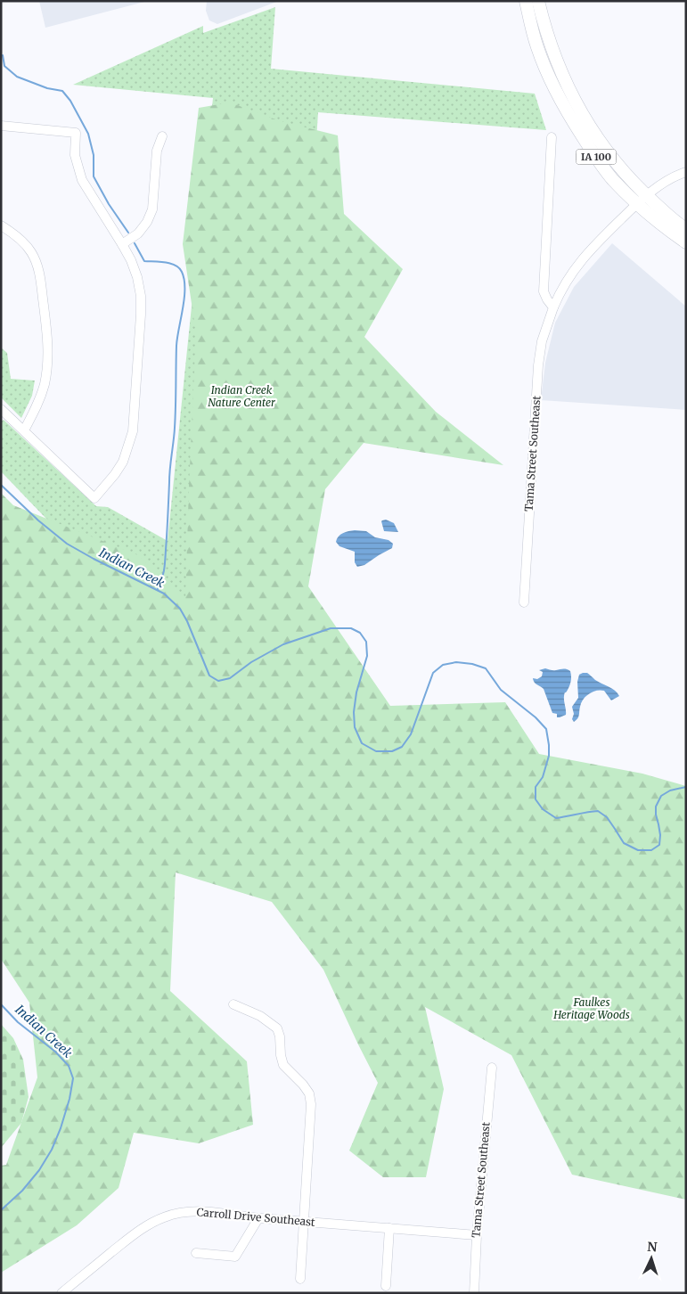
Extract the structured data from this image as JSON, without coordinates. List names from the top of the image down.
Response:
{
  "streets": {
    "highway": ["IA 100"],
    "street": ["Tama Street Southeast", "Carroll Drive Southeast"]
  },
  "crossings": [
    ["IA 100", "Tama Street Southeast"],
    ["Tama Street Southeast", "Carroll Drive Southeast"]
  ],
  "water": ["Indian Creek"],
  "parks": ["Indian Creek Nature Center", "Faulkes Heritage Woods"],
  "north": "top"
}
